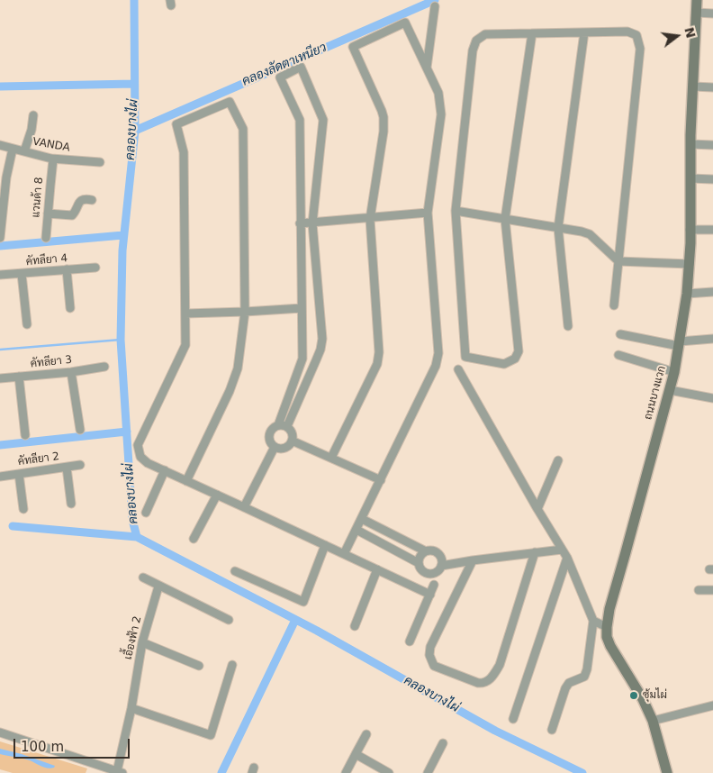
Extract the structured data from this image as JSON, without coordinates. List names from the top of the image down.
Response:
{
  "streets": {
    "main road": ["ถนนบางแวก"],
    "street": [
      "VANDA",
      "แวนด้า 8",
      "คัทลียา 4",
      "คัทลียา 3",
      "คัทลียา 2",
      "เอื้องฟ้า 2"
    ]
  },
  "crossings": [
    ["VANDA", "แวนด้า 8"]
  ],
  "water": ["คลองลัดตาเหนียว", "คลองบางไผ่"],
  "places": ["ซุ้มไผ่"],
  "scale_bar": "100 m",
  "north": "right"
}
